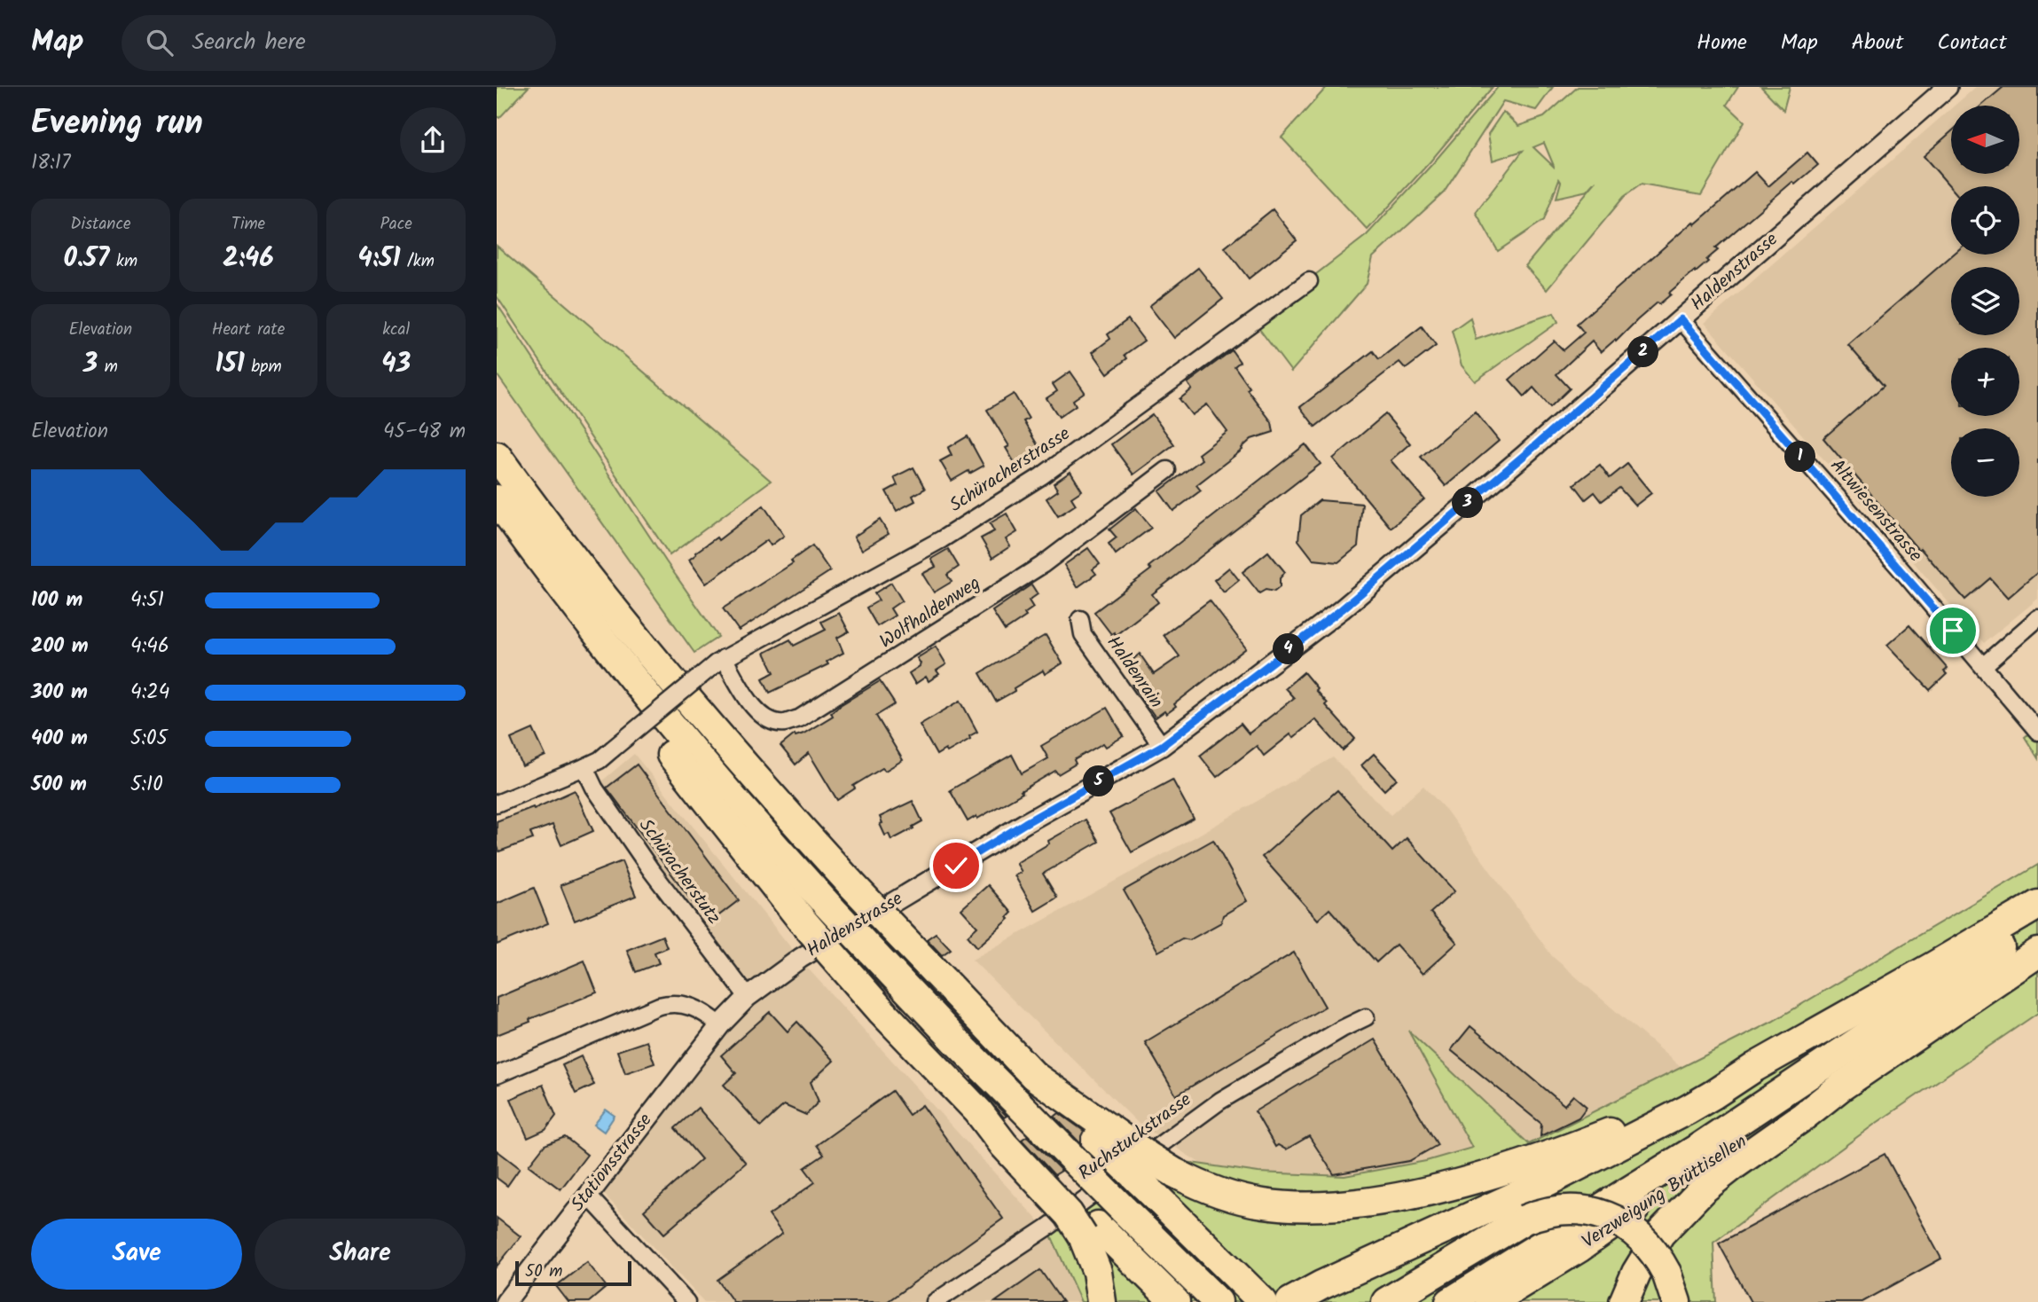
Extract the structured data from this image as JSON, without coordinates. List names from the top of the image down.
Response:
{
  "streets": {
    "highway": ["Verzweigung Brüttisellen"],
    "street": [
      "Haldenstrasse",
      "Schüracherstrasse",
      "Altwiesenstrasse",
      "Wolfhaldenweg",
      "Haldenrain",
      "Schüracherstutz",
      "Ruchstuckstrasse",
      "Stationsstrasse"
    ]
  },
  "crossings": [
    ["Haldenstrasse", "Altwiesenstrasse"],
    ["Haldenstrasse", "Haldenrain"],
    ["Haldenstrasse", "Schüracherstutz"],
    ["Haldenstrasse", "Stationsstrasse"],
    ["Schüracherstrasse", "Wolfhaldenweg"]
  ],
  "scale_bar": "50 m",
  "north": "left",
  "page": {
    "header": "Map",
    "search": "Search here",
    "nav": [
      "Home",
      "Map",
      "About",
      "Contact"
    ],
    "heading": ["Evening run", "18:17"],
    "map_buttons": ["+", "−"],
    "stats": [
      ["Distance", "0.57 km"],
      ["Time", "2:46"],
      ["Pace", "4:51 /km"],
      ["Elevation", "3 m"],
      ["Heart rate", "151 bpm"],
      ["kcal", "43"]
    ],
    "pins": [
      "2",
      "1",
      "3",
      "4",
      "5"
    ],
    "chart": ["Elevation", "45–48 m"],
    "list": [
      {
        "name": "100 m",
        "note": "4:51"
      },
      {
        "name": "200 m",
        "note": "4:46"
      },
      {
        "name": "300 m",
        "note": "4:24"
      },
      {
        "name": "400 m",
        "note": "5:05"
      },
      {
        "name": "500 m",
        "note": "5:10"
      }
    ],
    "buttons": ["Save", "Share"],
    "scale": "50 m"
  }
}
